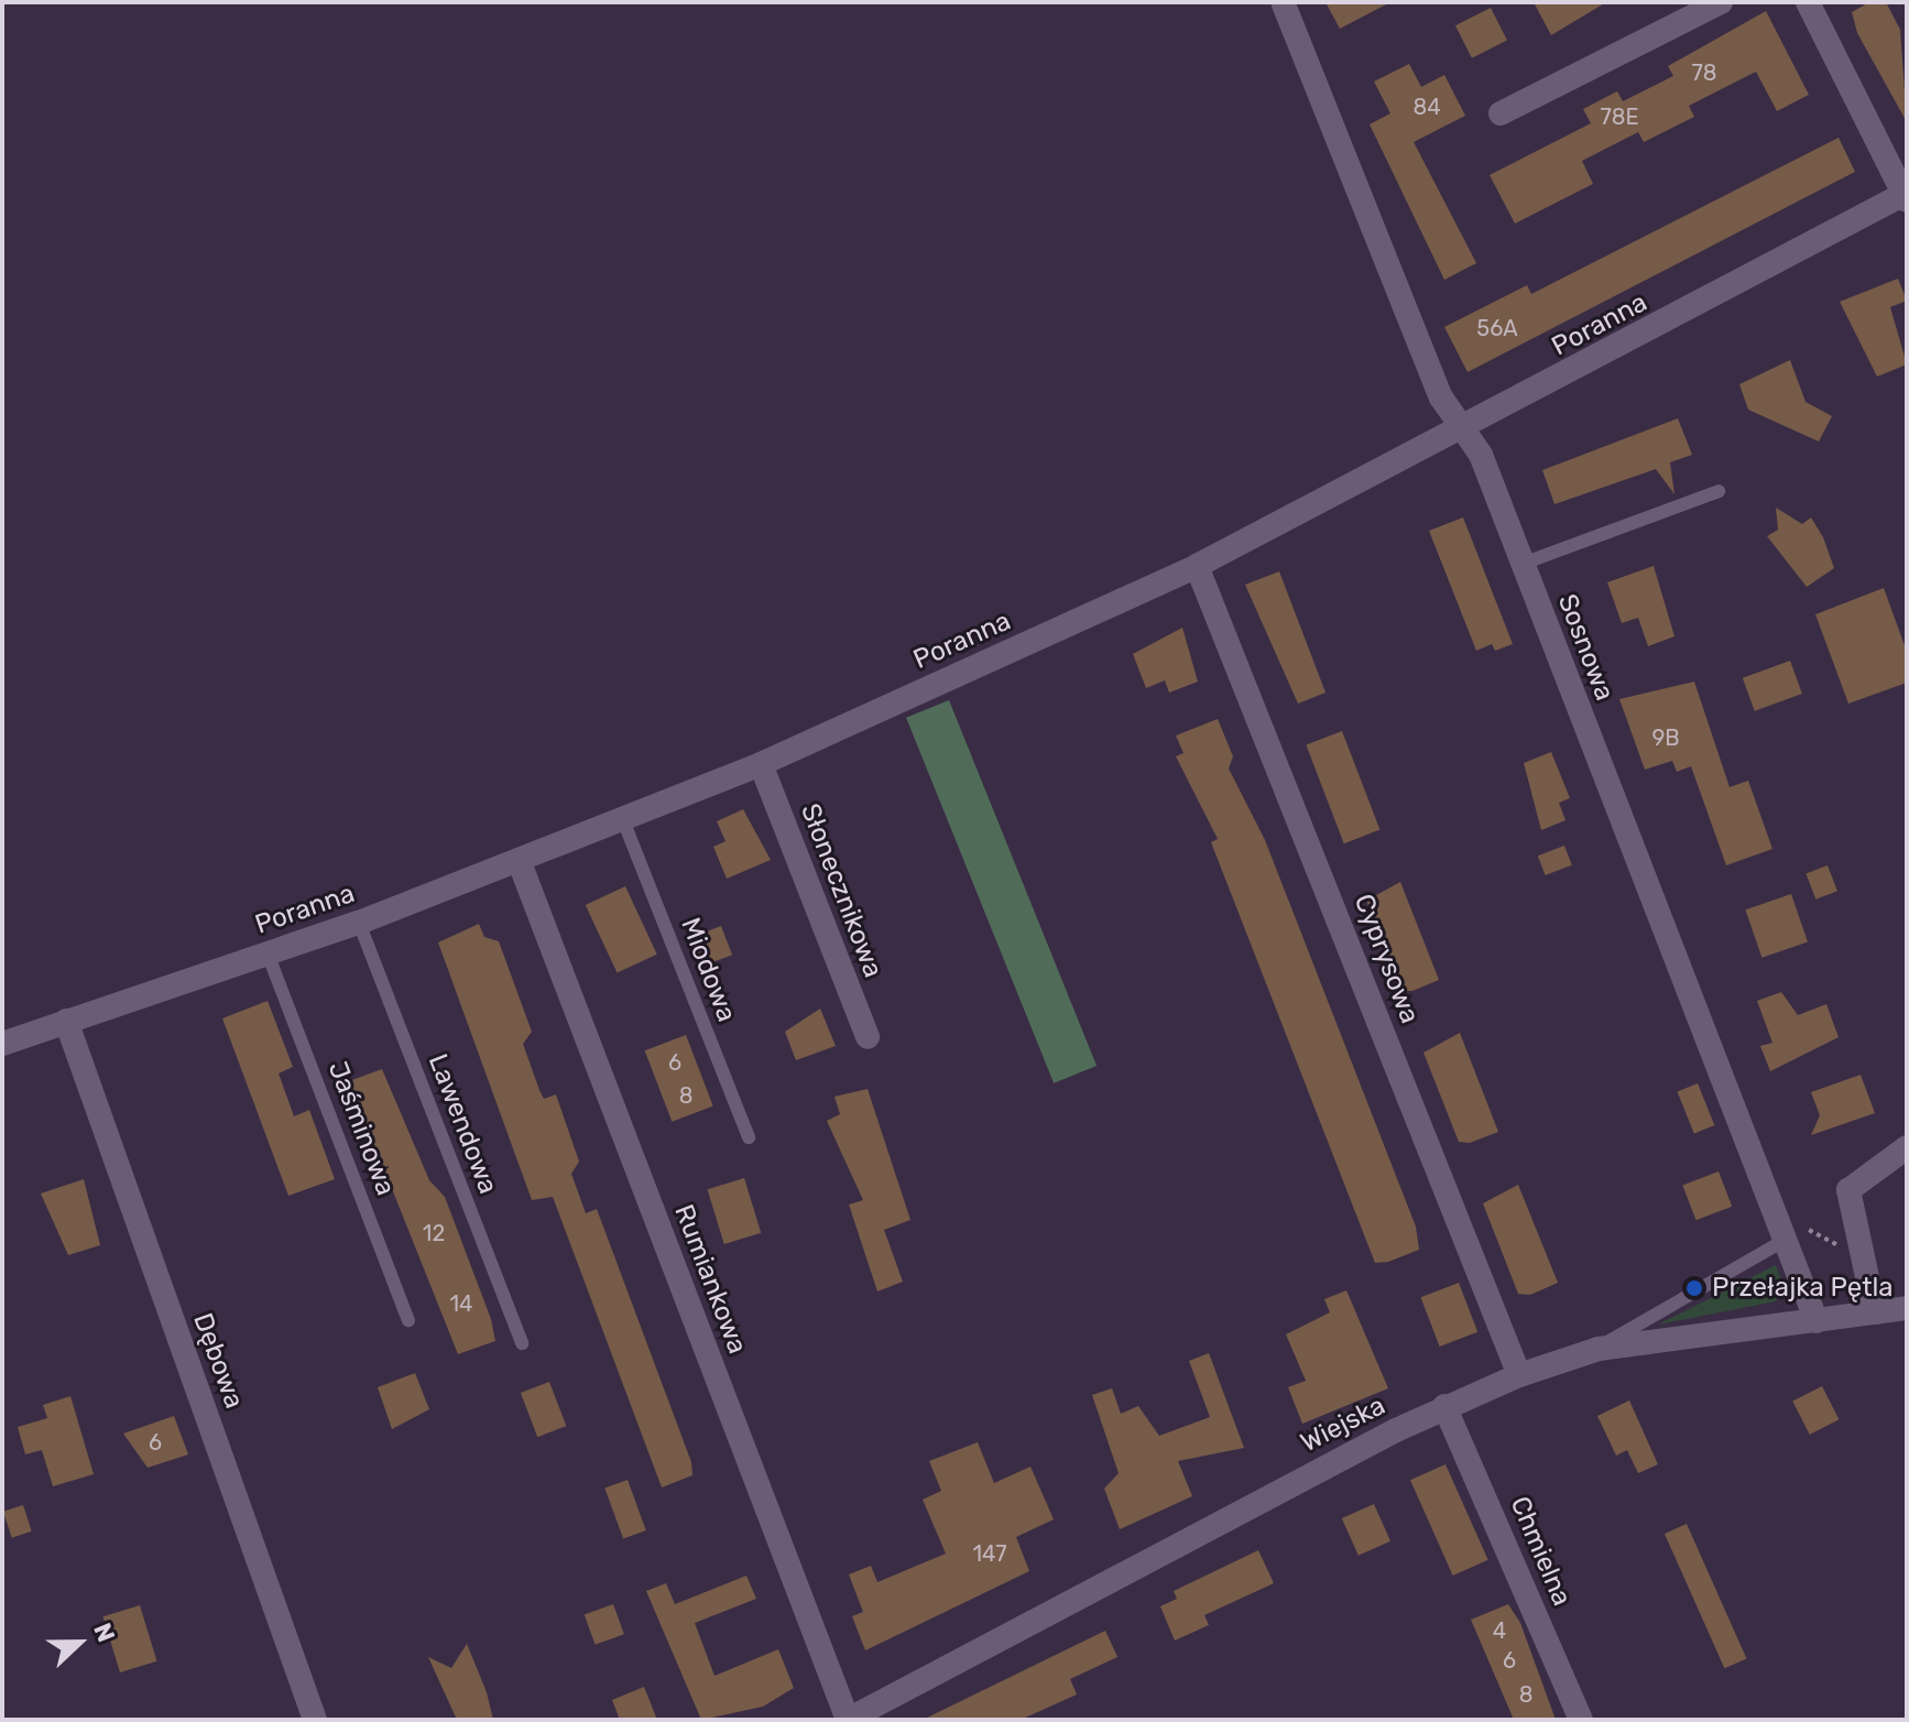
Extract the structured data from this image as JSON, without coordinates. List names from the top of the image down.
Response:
{
  "streets": {
    "street": [
      "Poranna",
      "Sosnowa",
      "Słonecznikowa",
      "Cyprysowa",
      "Rumiankowa",
      "Dębowa",
      "Wiejska",
      "Chmielna"
    ],
    "lane": ["Miodowa", "Lawendowa", "Jaśminowa"]
  },
  "crossings": [
    ["Poranna", "Sosnowa"],
    ["Poranna", "Słonecznikowa"],
    ["Poranna", "Cyprysowa"],
    ["Poranna", "Miodowa"],
    ["Poranna", "Lawendowa"],
    ["Poranna", "Jaśminowa"],
    ["Poranna", "Rumiankowa"],
    ["Poranna", "Dębowa"],
    ["Sosnowa", "Wiejska"],
    ["Cyprysowa", "Wiejska"],
    ["Rumiankowa", "Wiejska"],
    ["Wiejska", "Chmielna"]
  ],
  "places": ["Przełajka Pętla"],
  "house_numbers": [
    "78",
    "84",
    "78E",
    "56A",
    "9B",
    "6",
    "8",
    "12",
    "14",
    "6",
    "147",
    "4",
    "6",
    "8"
  ],
  "north": "right"
}
